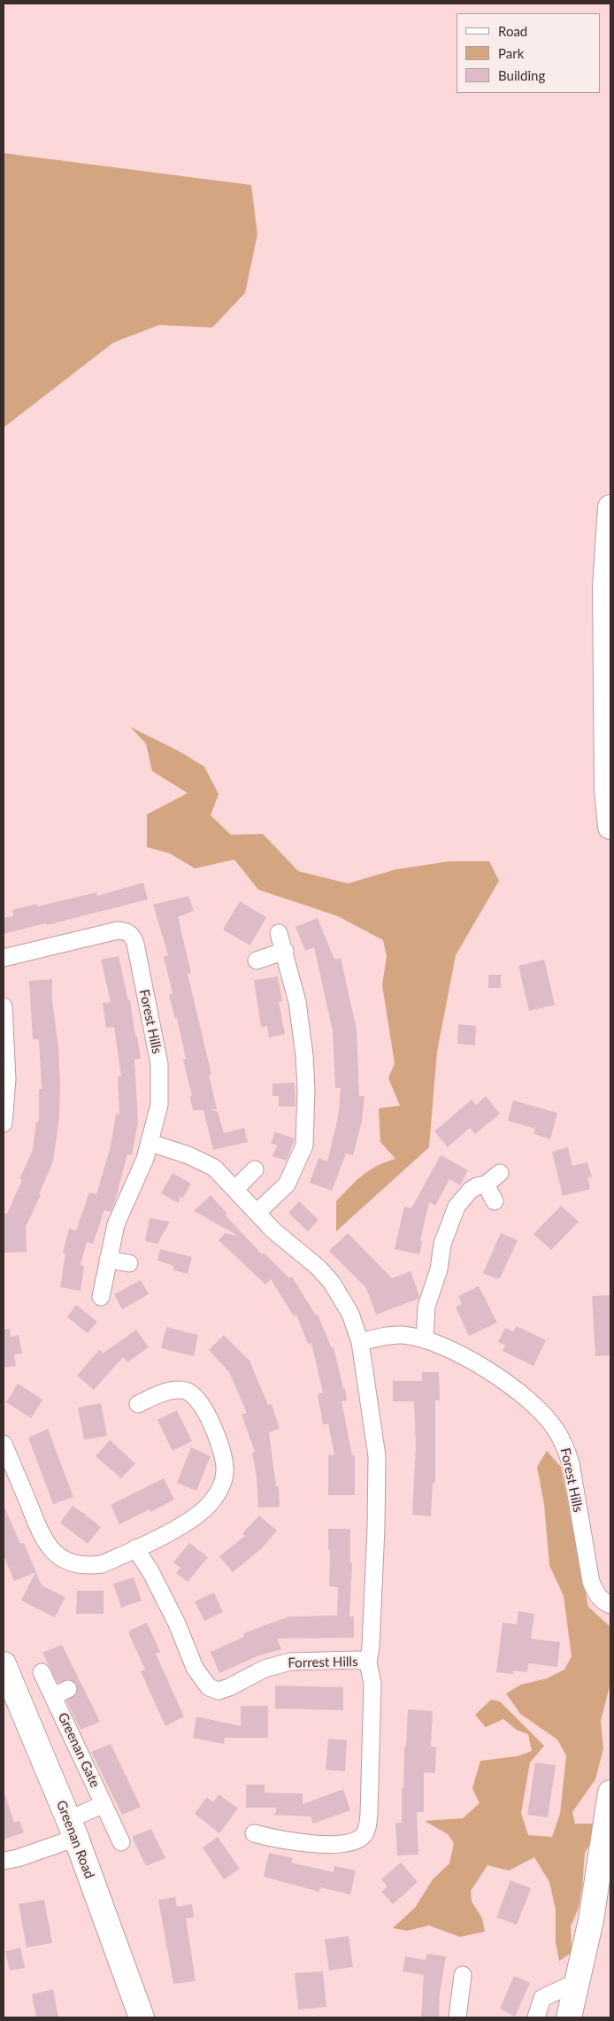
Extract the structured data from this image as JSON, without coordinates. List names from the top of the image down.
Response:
{
  "streets": {
    "main road": ["Greenan Road"],
    "street": ["Forest Hills", "Forrest Hills", "Greenan Gate"]
  },
  "crossings": [
    ["Greenan Gate", "Greenan Road"]
  ],
  "legend": ["Road", "Park", "Building"]
}
